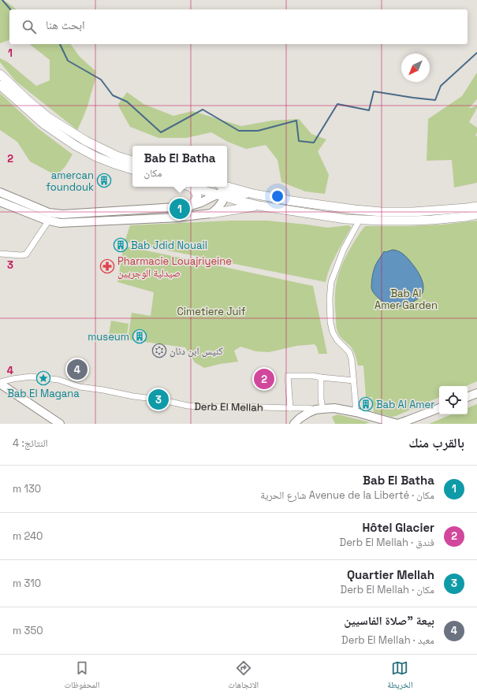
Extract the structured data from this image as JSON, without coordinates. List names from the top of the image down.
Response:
{
  "streets": {
    "street": ["Derb El Mellah"]
  },
  "parks": ["Bab Al Amer Garden", "Cimetiere Juif"],
  "places": {
    "building": [
      "amercan foundouk",
      "Bab Jdid Nouail",
      "museum",
      "Bab Al Amer"
    ],
    "pharmacy": ["Pharmacie Louajriyeine صيدلية الوجريين"],
    "synagogue": ["كنيس ابن دنان"],
    "place": ["Bab El Magana"]
  },
  "north": "bottom left",
  "page": {
    "search": "ابحث هنا",
    "popup": ["Bab El Batha", "مكان"],
    "pins": [
      "1",
      "4",
      "2",
      "3"
    ],
    "heading": ["بالقرب منك", "النتائج: 4"],
    "list": [
      {
        "mark": "1",
        "name": "Bab El Batha",
        "note": "مكان · Avenue de la Liberté شارع الحرية",
        "value": "130 m"
      },
      {
        "mark": "2",
        "name": "Hôtel Glacier",
        "note": "فندق · Derb El Mellah",
        "value": "240 m"
      },
      {
        "mark": "3",
        "name": "Quartier Mellah",
        "note": "مكان · Derb El Mellah",
        "value": "310 m"
      },
      {
        "mark": "4",
        "name": "بيعة \"صلاة الفاسيين",
        "note": "معبد · Derb El Mellah",
        "value": "350 m"
      }
    ],
    "nav": ["الخريطة", "الاتجاهات", "المحفوظات"]
  },
  "grid": {
    "rows": [
      "1",
      "2",
      "3",
      "4"
    ]
  }
}
